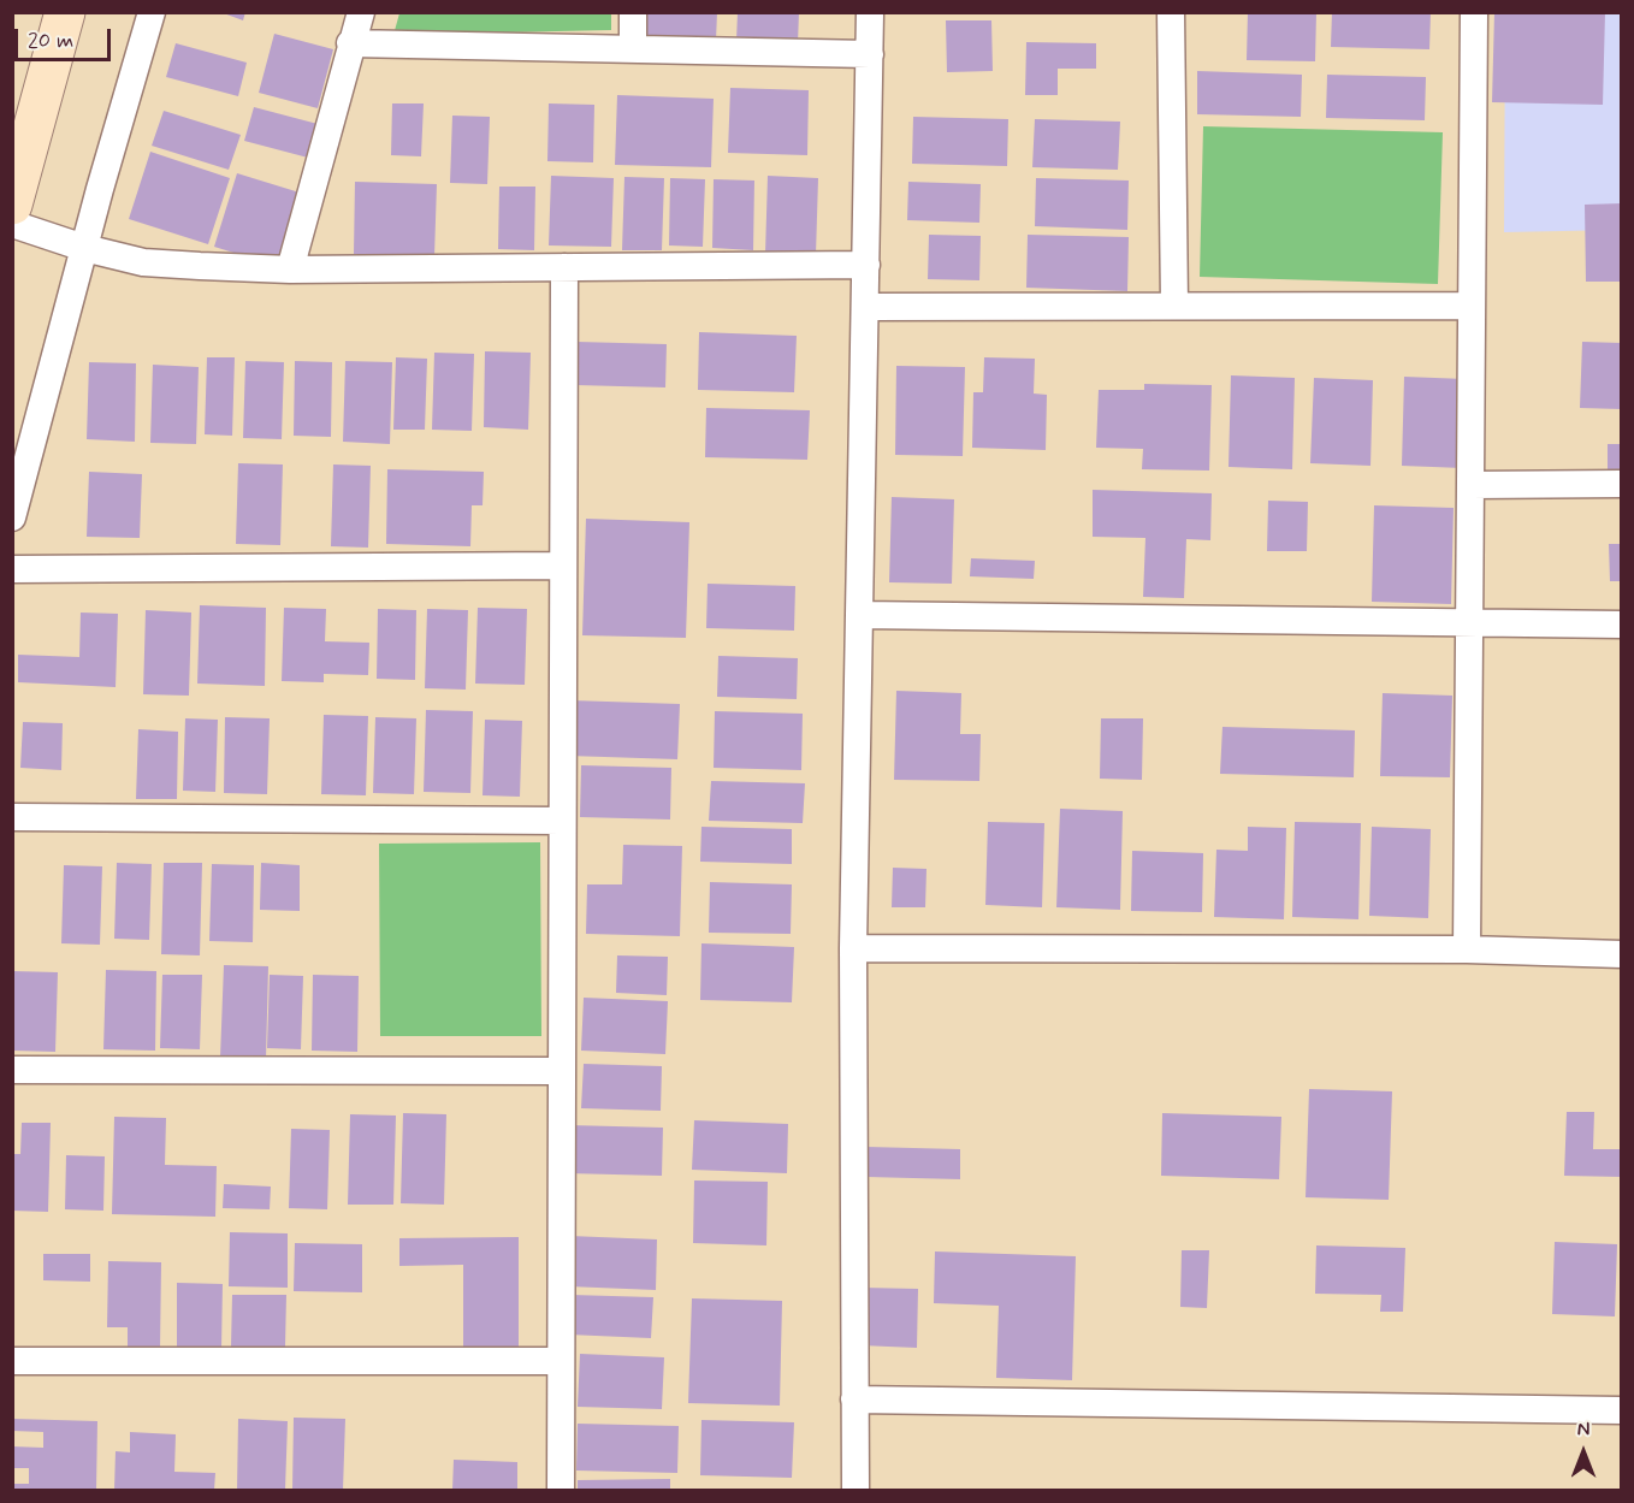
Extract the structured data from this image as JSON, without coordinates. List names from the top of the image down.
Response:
{
  "scale_bar": "20 m",
  "north": "top"
}
